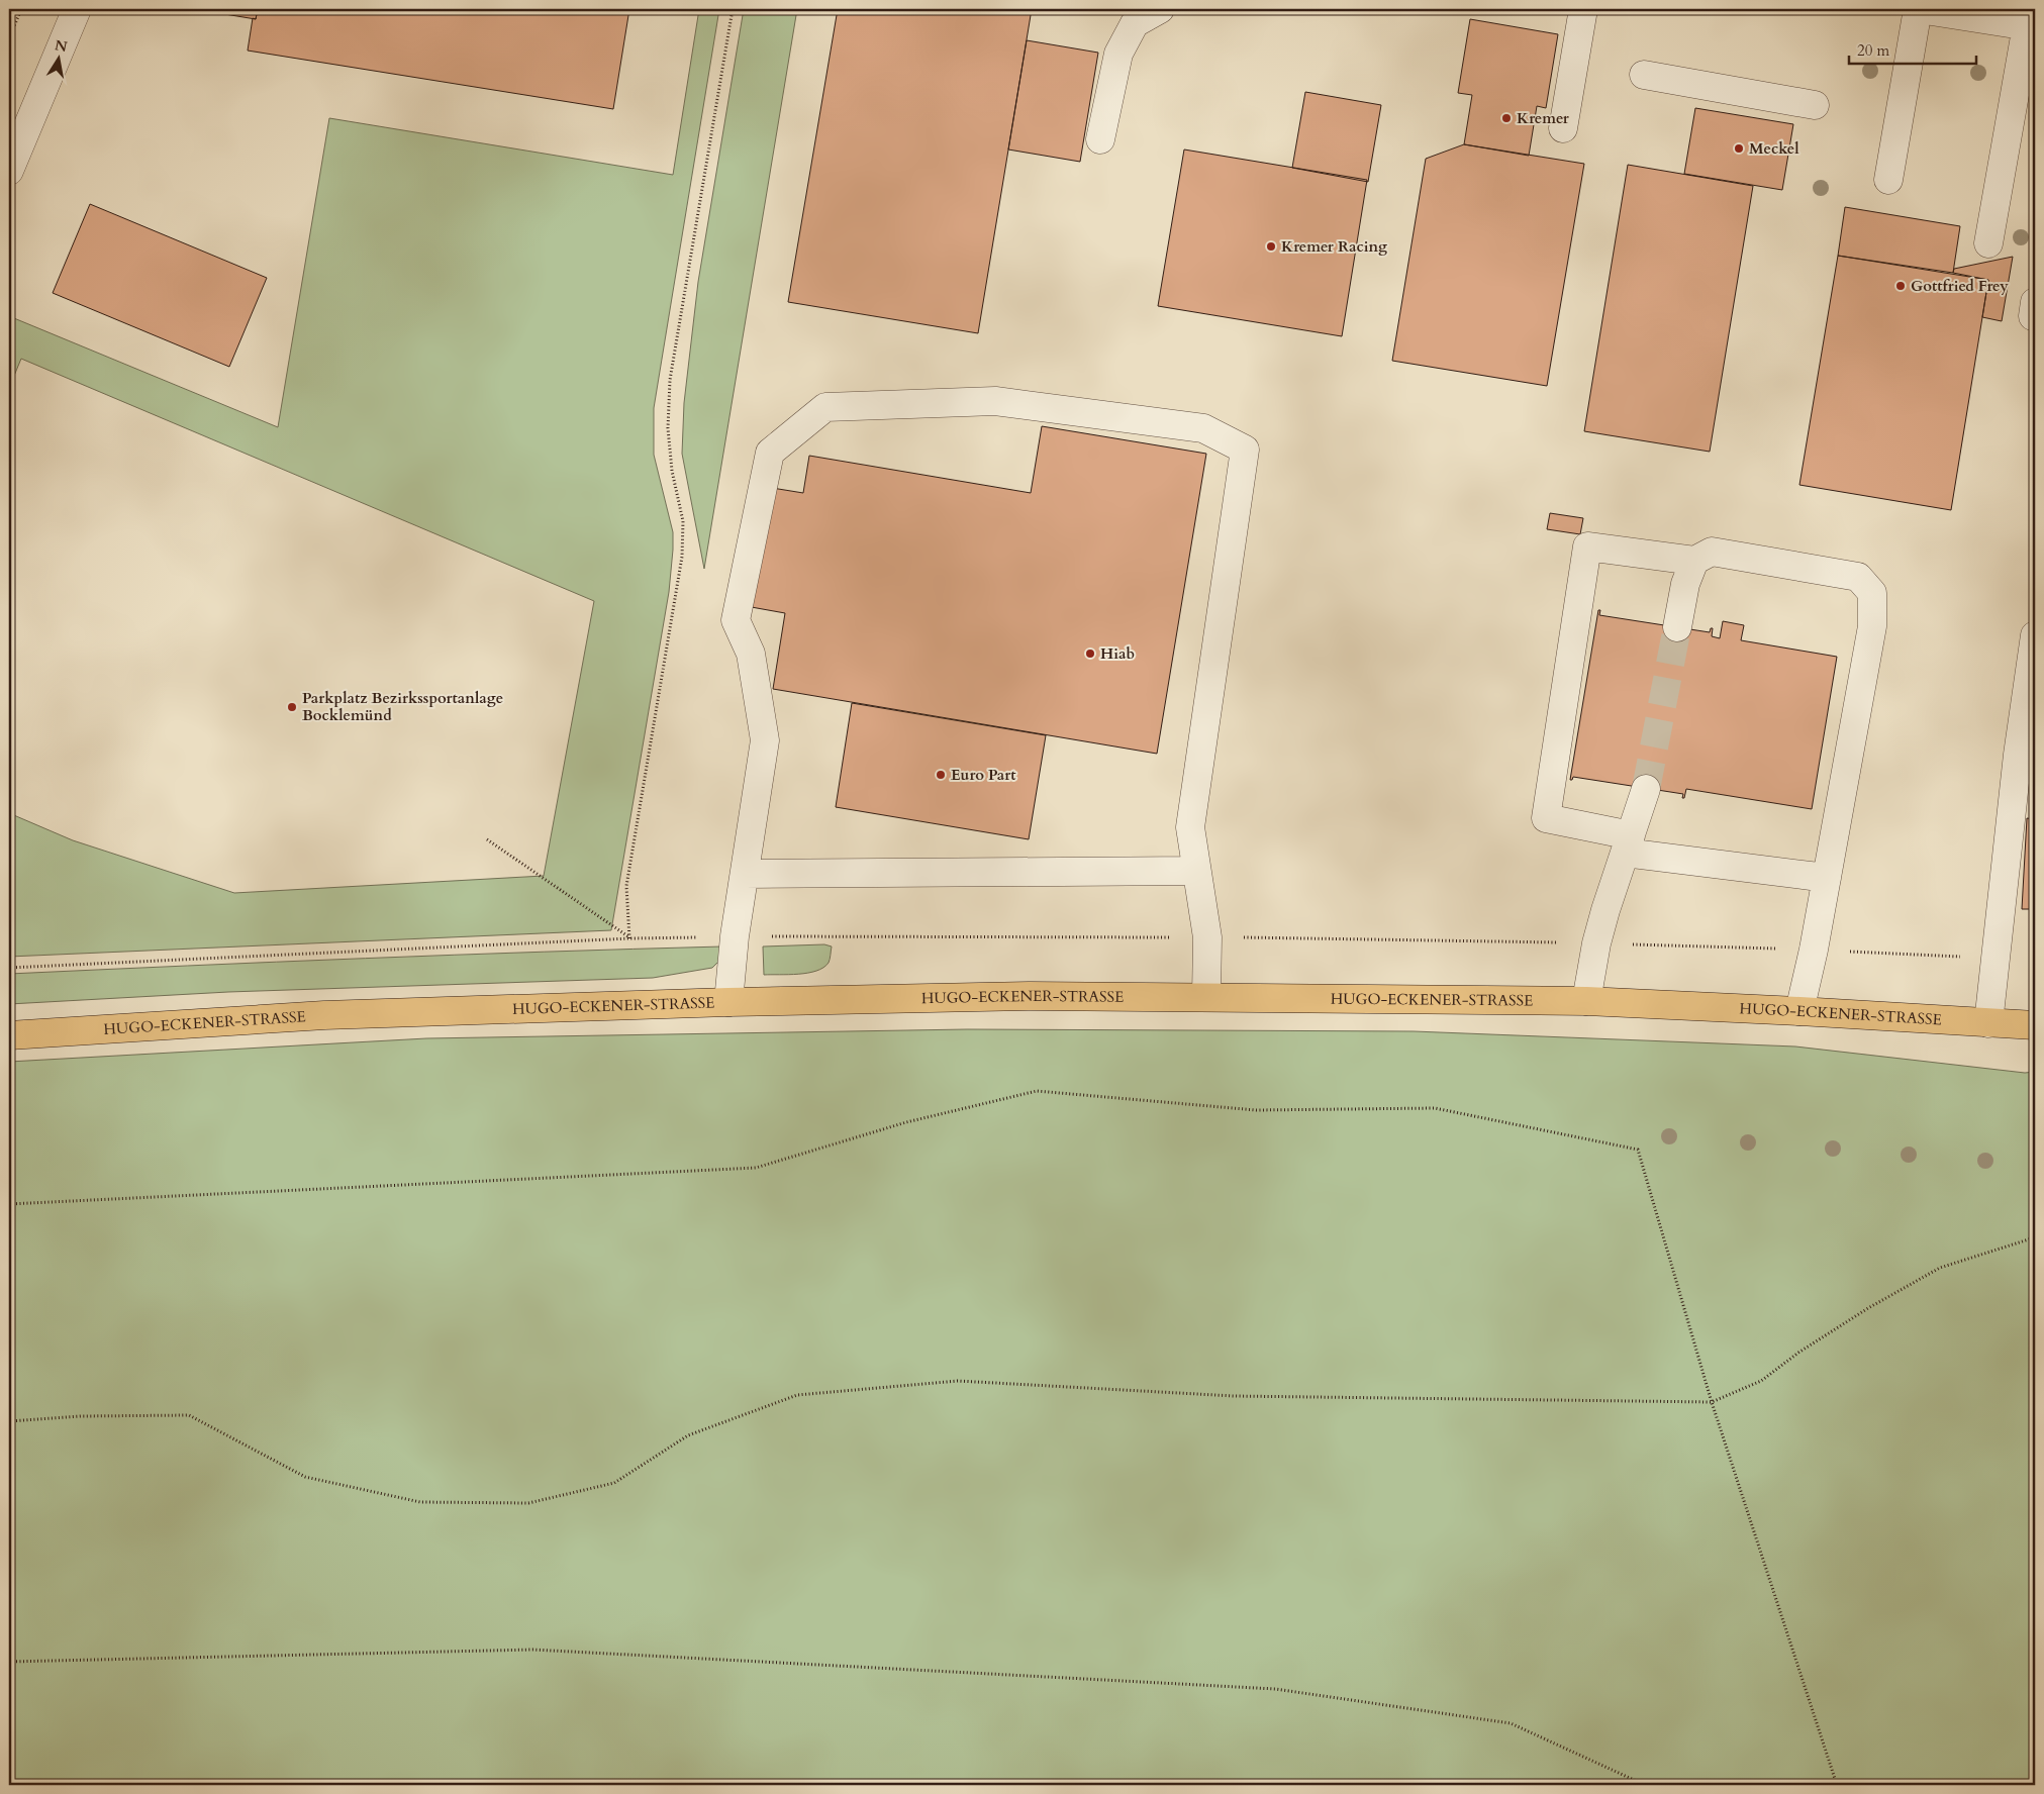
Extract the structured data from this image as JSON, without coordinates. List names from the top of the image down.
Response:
{
  "streets": {
    "main road": ["HUGO-ECKENER-STRASSE"]
  },
  "places": [
    "Kremer",
    "Meckel",
    "Kremer Racing",
    "Gottfried Frey",
    "Hiab",
    "Parkplatz Bezirkssportanlage Bocklemünd",
    "Euro Part"
  ],
  "scale_bar": "20 m",
  "north": "top"
}
